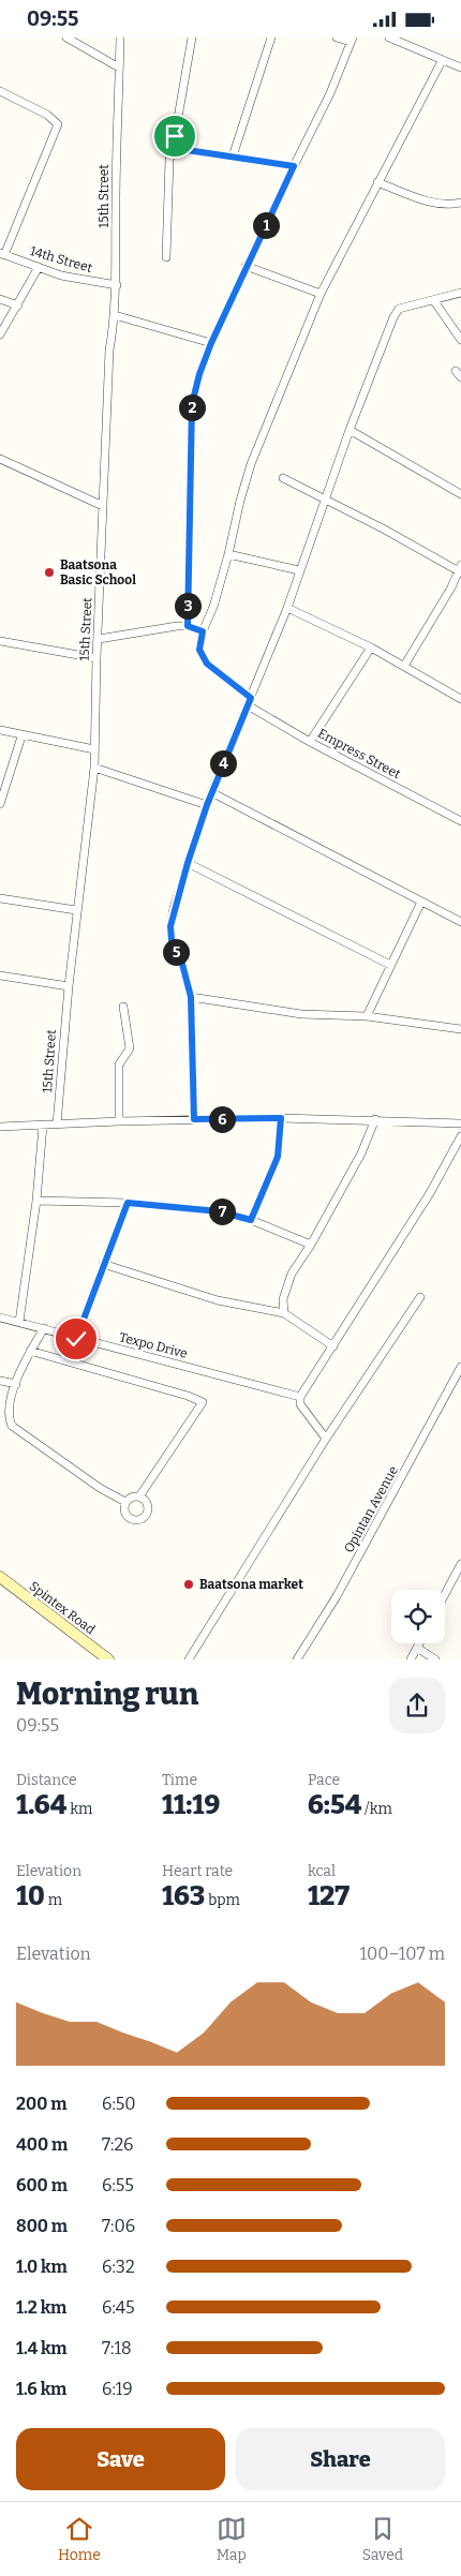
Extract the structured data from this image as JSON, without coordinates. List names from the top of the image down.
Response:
{
  "streets": {
    "main road": ["Spintex Road"],
    "street": [
      "15th Street",
      "14th Street",
      "Empress Street",
      "Texpo Drive",
      "Opintan Avenue"
    ]
  },
  "crossings": [
    ["15th Street", "14th Street"]
  ],
  "places": ["Baatsona Basic School", "Baatsona market"],
  "page": {
    "status": "09:55",
    "pins": [
      "1",
      "2",
      "3",
      "4",
      "5",
      "6",
      "7"
    ],
    "heading": ["Morning run", "09:55"],
    "stats": [
      ["Distance", "1.64 km"],
      ["Time", "11:19"],
      ["Pace", "6:54 /km"],
      ["Elevation", "10 m"],
      ["Heart rate", "163 bpm"],
      ["kcal", "127"]
    ],
    "chart": ["Elevation", "100–107 m"],
    "list": [
      {
        "name": "200 m",
        "note": "6:50"
      },
      {
        "name": "400 m",
        "note": "7:26"
      },
      {
        "name": "600 m",
        "note": "6:55"
      },
      {
        "name": "800 m",
        "note": "7:06"
      },
      {
        "name": "1.0 km",
        "note": "6:32"
      },
      {
        "name": "1.2 km",
        "note": "6:45"
      },
      {
        "name": "1.4 km",
        "note": "7:18"
      },
      {
        "name": "1.6 km",
        "note": "6:19"
      }
    ],
    "buttons": ["Save", "Share"],
    "tabs": ["Home", "Map", "Saved"]
  }
}
